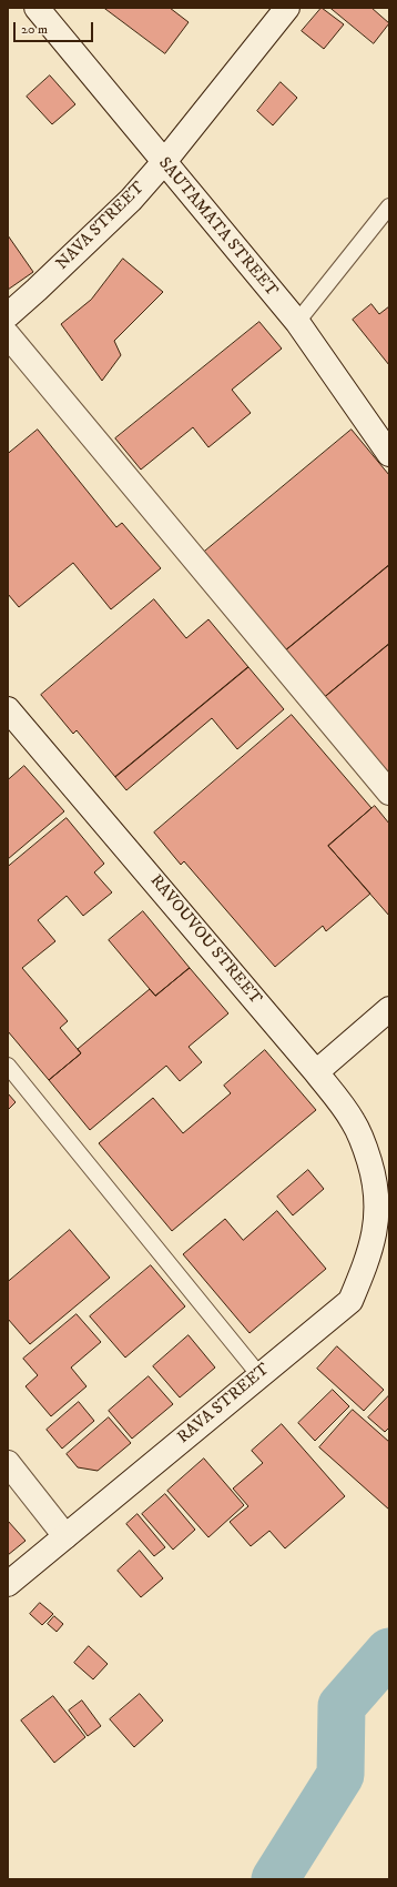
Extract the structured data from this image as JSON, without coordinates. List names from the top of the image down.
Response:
{
  "streets": {
    "street": [
      "NAVA STREET",
      "SAUTAMATA STREET",
      "RAVOUVOU STREET",
      "RAVA STREET"
    ]
  },
  "crossings": [
    ["NAVA STREET", "SAUTAMATA STREET"],
    ["RAVOUVOU STREET", "RAVA STREET"]
  ],
  "scale_bar": "20 m"
}
